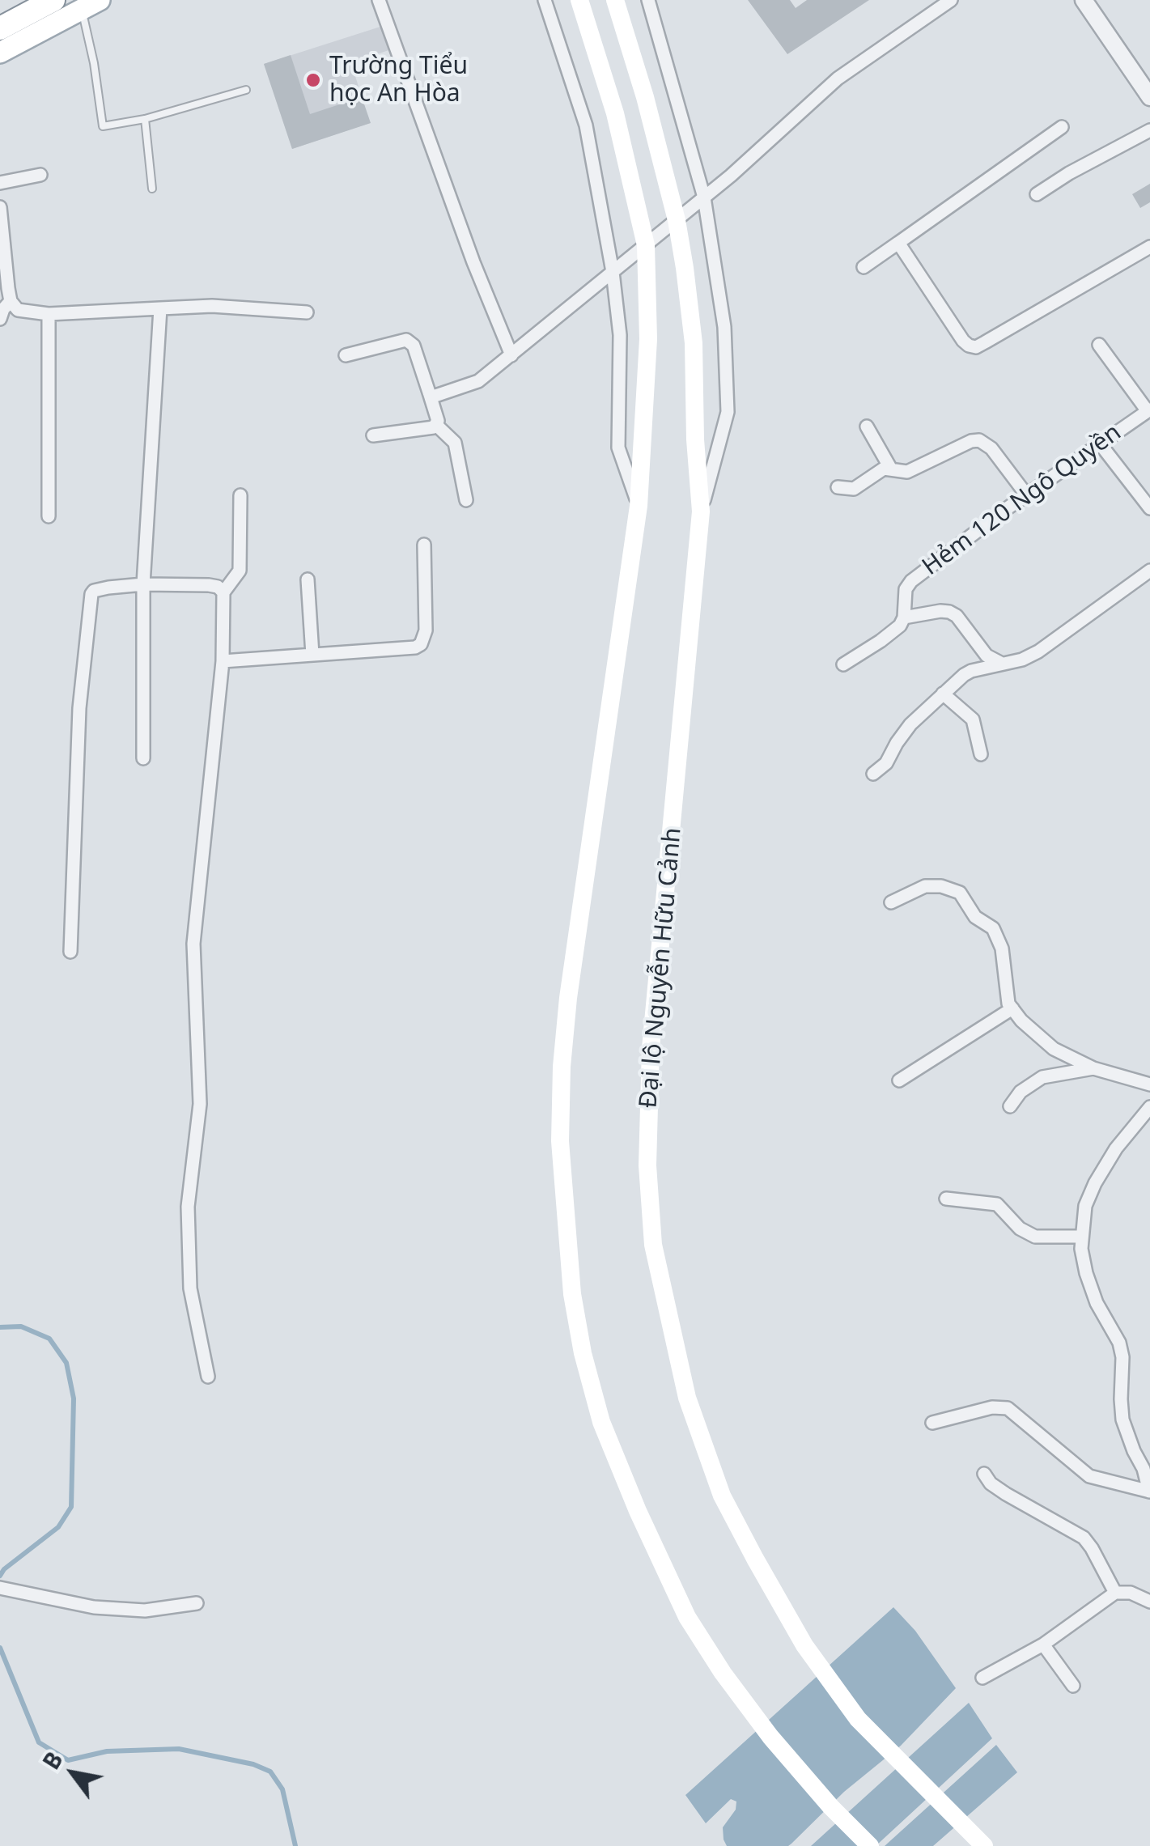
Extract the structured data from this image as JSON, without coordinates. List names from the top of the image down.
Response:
{
  "streets": {
    "main road": ["Đại lộ Nguyễn Hữu Cảnh"],
    "street": ["Hẻm 120 Ngô Quyền"]
  },
  "places": ["Trường Tiểu học An Hòa"],
  "north": "top left"
}
